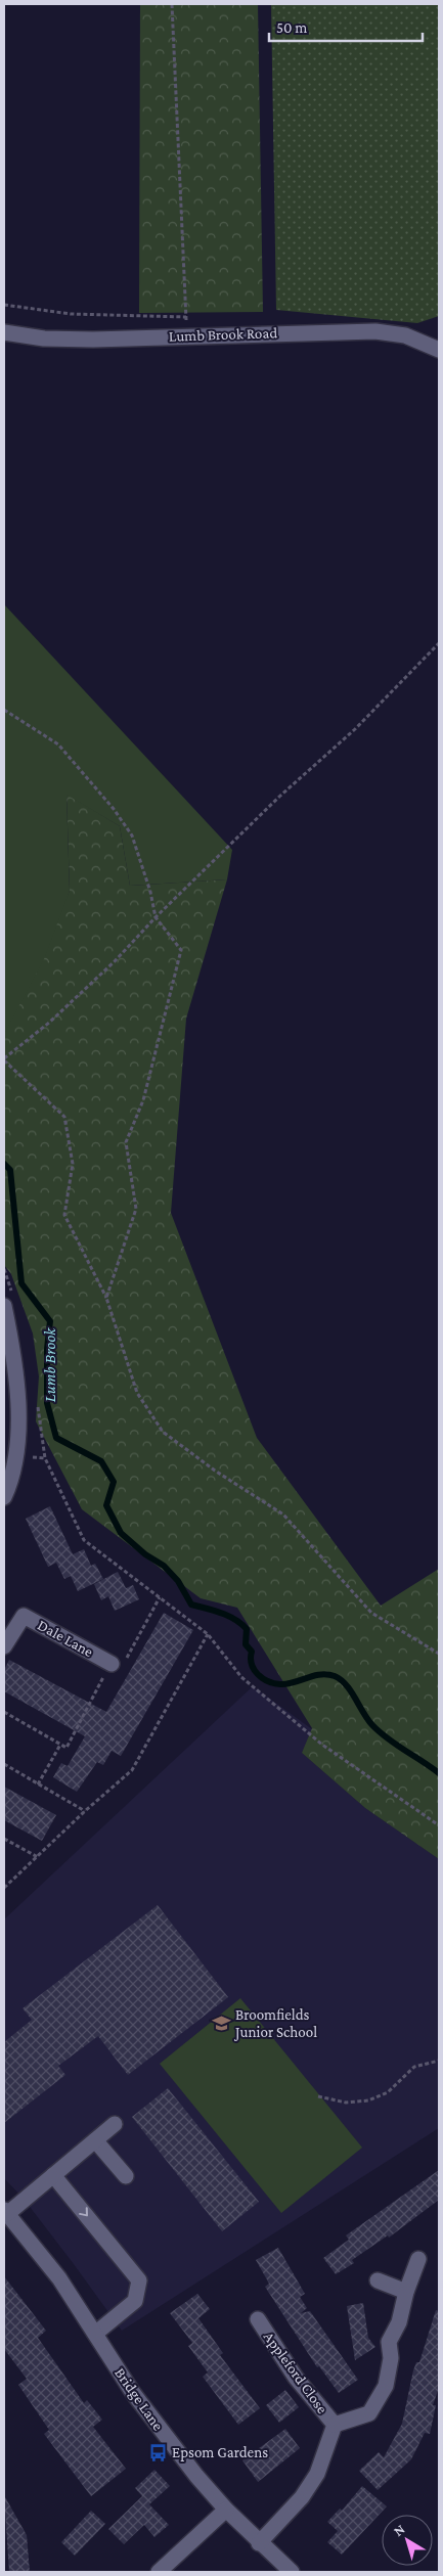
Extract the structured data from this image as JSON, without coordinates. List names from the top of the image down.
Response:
{
  "streets": {
    "street": [
      "Lumb Brook Road",
      "Dale Lane",
      "Appleford Close",
      "Bridge Lane"
    ]
  },
  "crossings": [
    ["Appleford Close", "Bridge Lane"]
  ],
  "water": ["Lumb Brook"],
  "places": {
    "school or university": ["Broomfields Junior School"],
    "bus stop": ["Epsom Gardens"]
  },
  "scale_bar": "50 m",
  "north": "top left"
}
